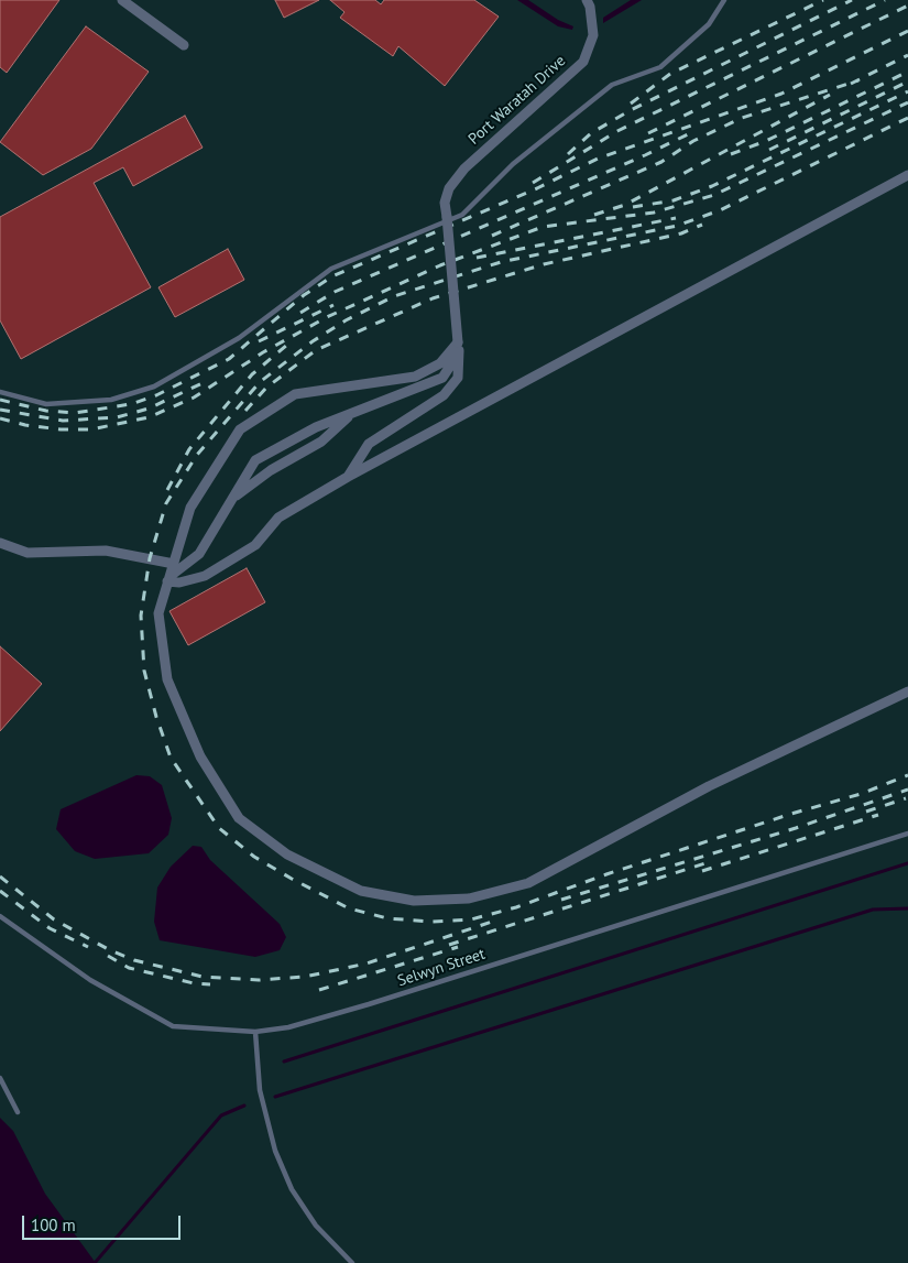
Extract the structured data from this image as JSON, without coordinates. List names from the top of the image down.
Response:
{
  "streets": {
    "street": ["Port Waratah Drive"],
    "lane": ["Selwyn Street"]
  },
  "scale_bar": "100 m"
}
